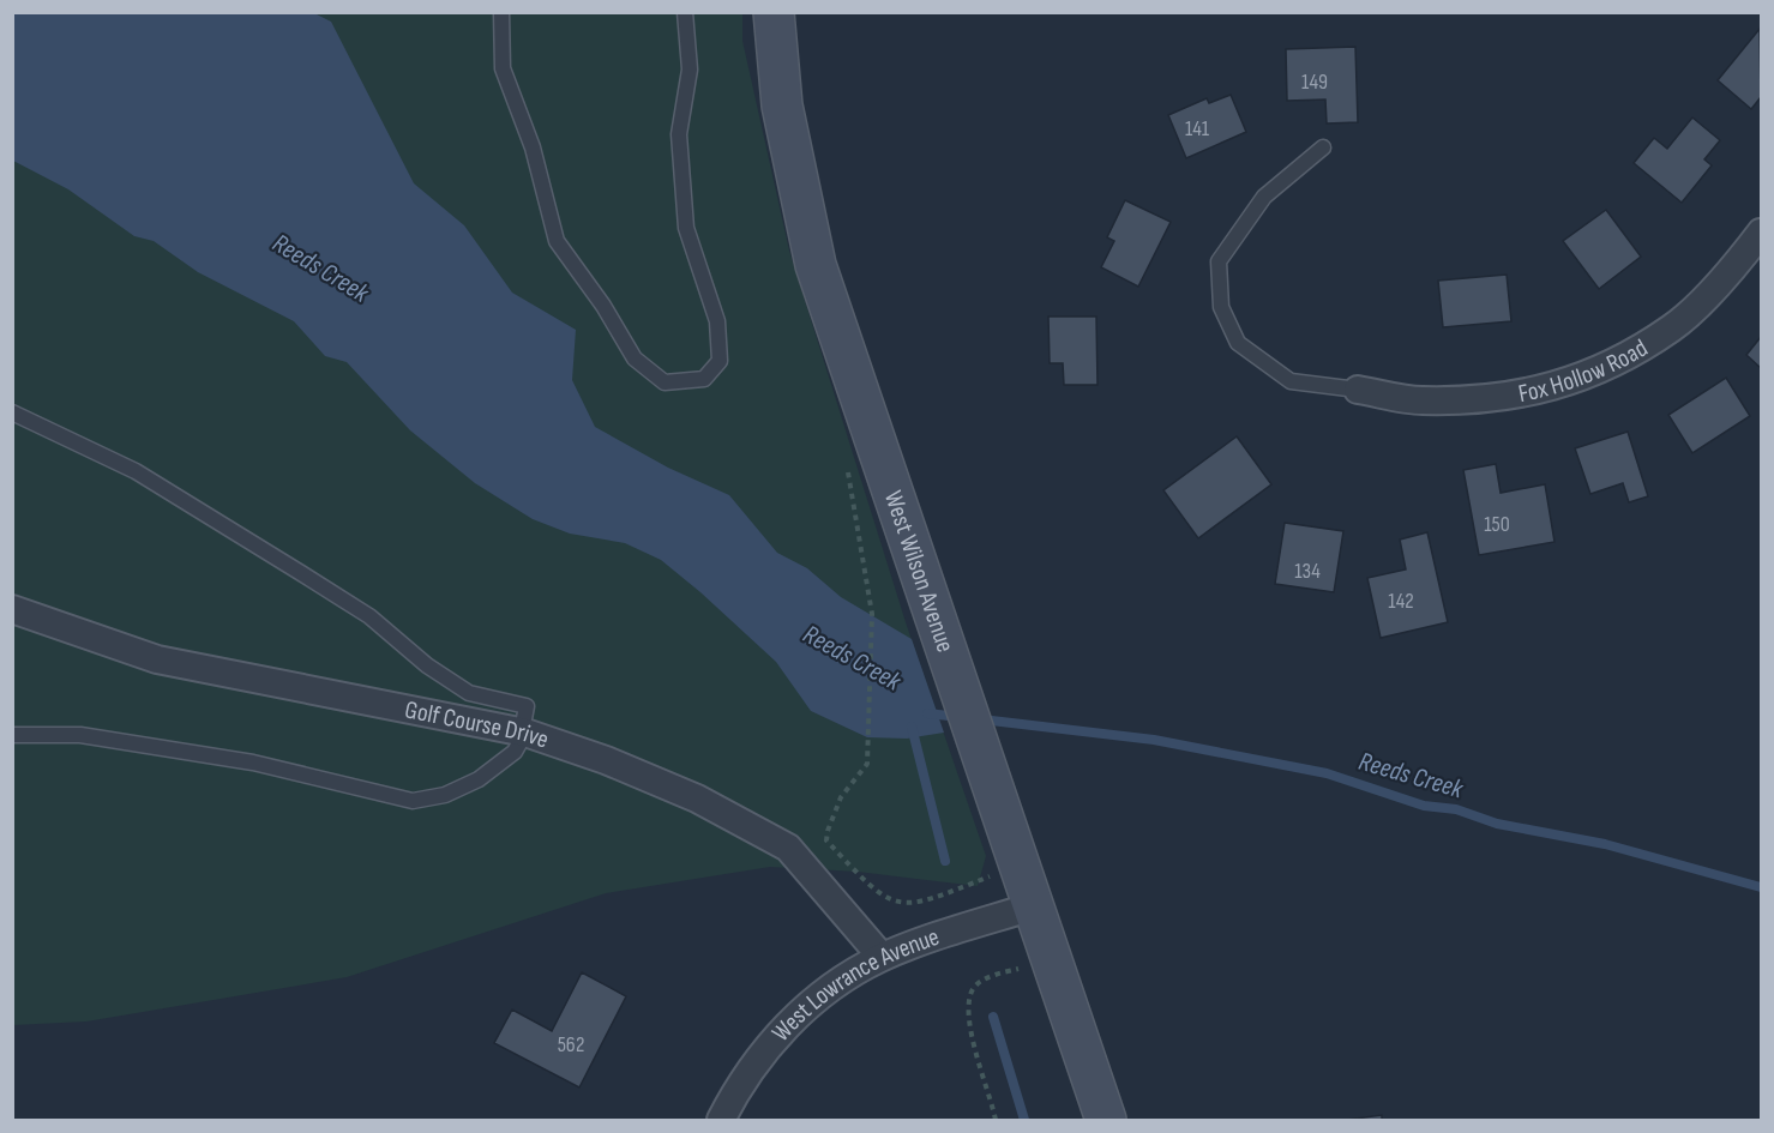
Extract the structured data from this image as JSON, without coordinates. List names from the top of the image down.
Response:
{
  "streets": {
    "street": [
      "Fox Hollow Road",
      "West Wilson Avenue",
      "Golf Course Drive",
      "West Lowrance Avenue"
    ]
  },
  "crossings": [
    ["West Wilson Avenue", "West Lowrance Avenue"],
    ["Golf Course Drive", "West Lowrance Avenue"]
  ],
  "water": ["Reeds Creek"],
  "house_numbers": [
    "149",
    "141",
    "150",
    "134",
    "142",
    "562"
  ]
}
